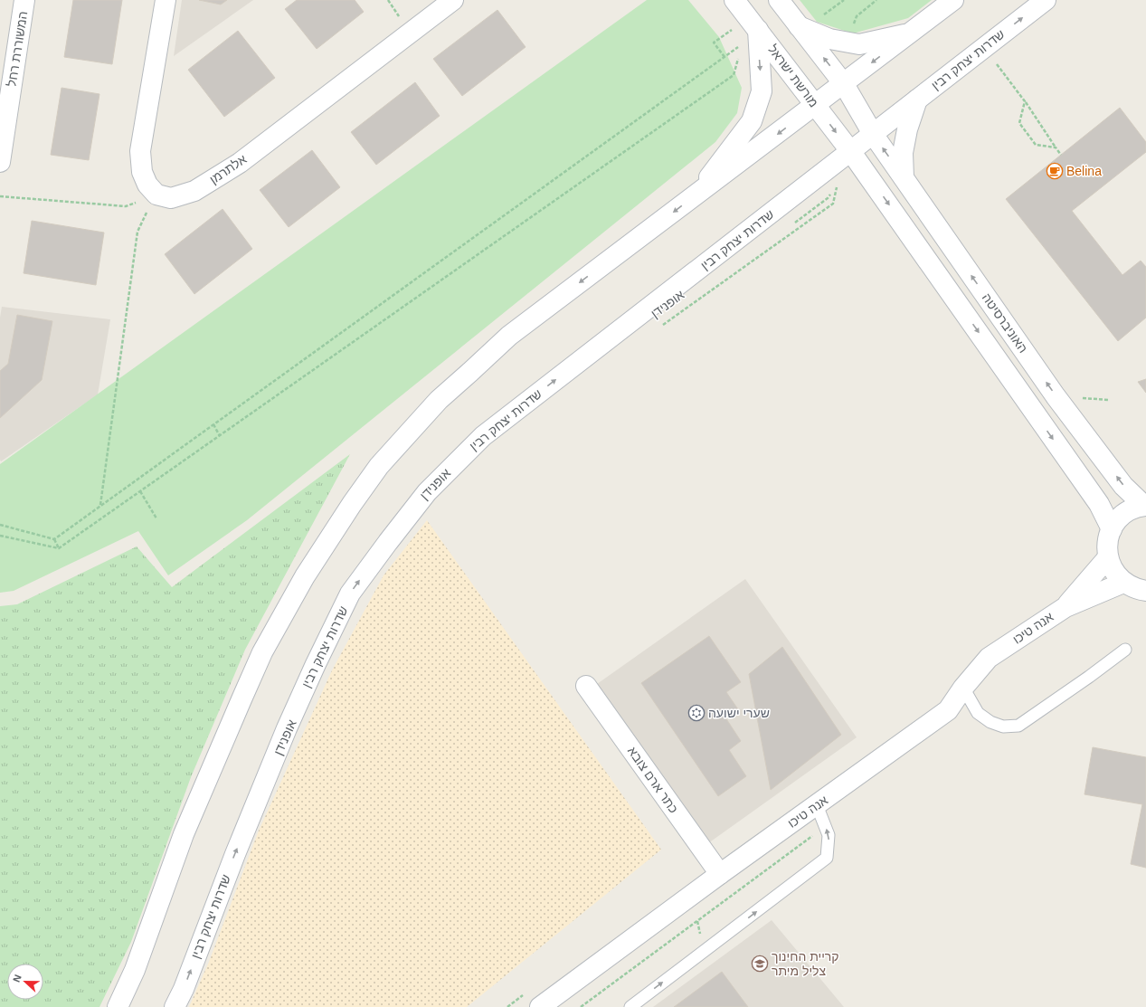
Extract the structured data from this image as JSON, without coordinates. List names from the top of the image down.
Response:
{
  "streets": {
    "street": [
      "המשוררת רחל",
      "שדרות יצחק רבין",
      "מורשת ישראל",
      "אלתרמן",
      "האוניברסיטה",
      "אנה טיכו",
      "כתר ארם צובא"
    ]
  },
  "crossings": [
    ["שדרות יצחק רבין", "מורשת ישראל"],
    ["שדרות יצחק רבין", "האוניברסיטה"],
    ["אנה טיכו", "כתר ארם צובא"]
  ],
  "places": {
    "cafe": ["Belina"],
    "synagogue": ["שערי ישועה"],
    "school or university": ["קריית החינוך צליל מיתר"]
  },
  "north": "left"
}
